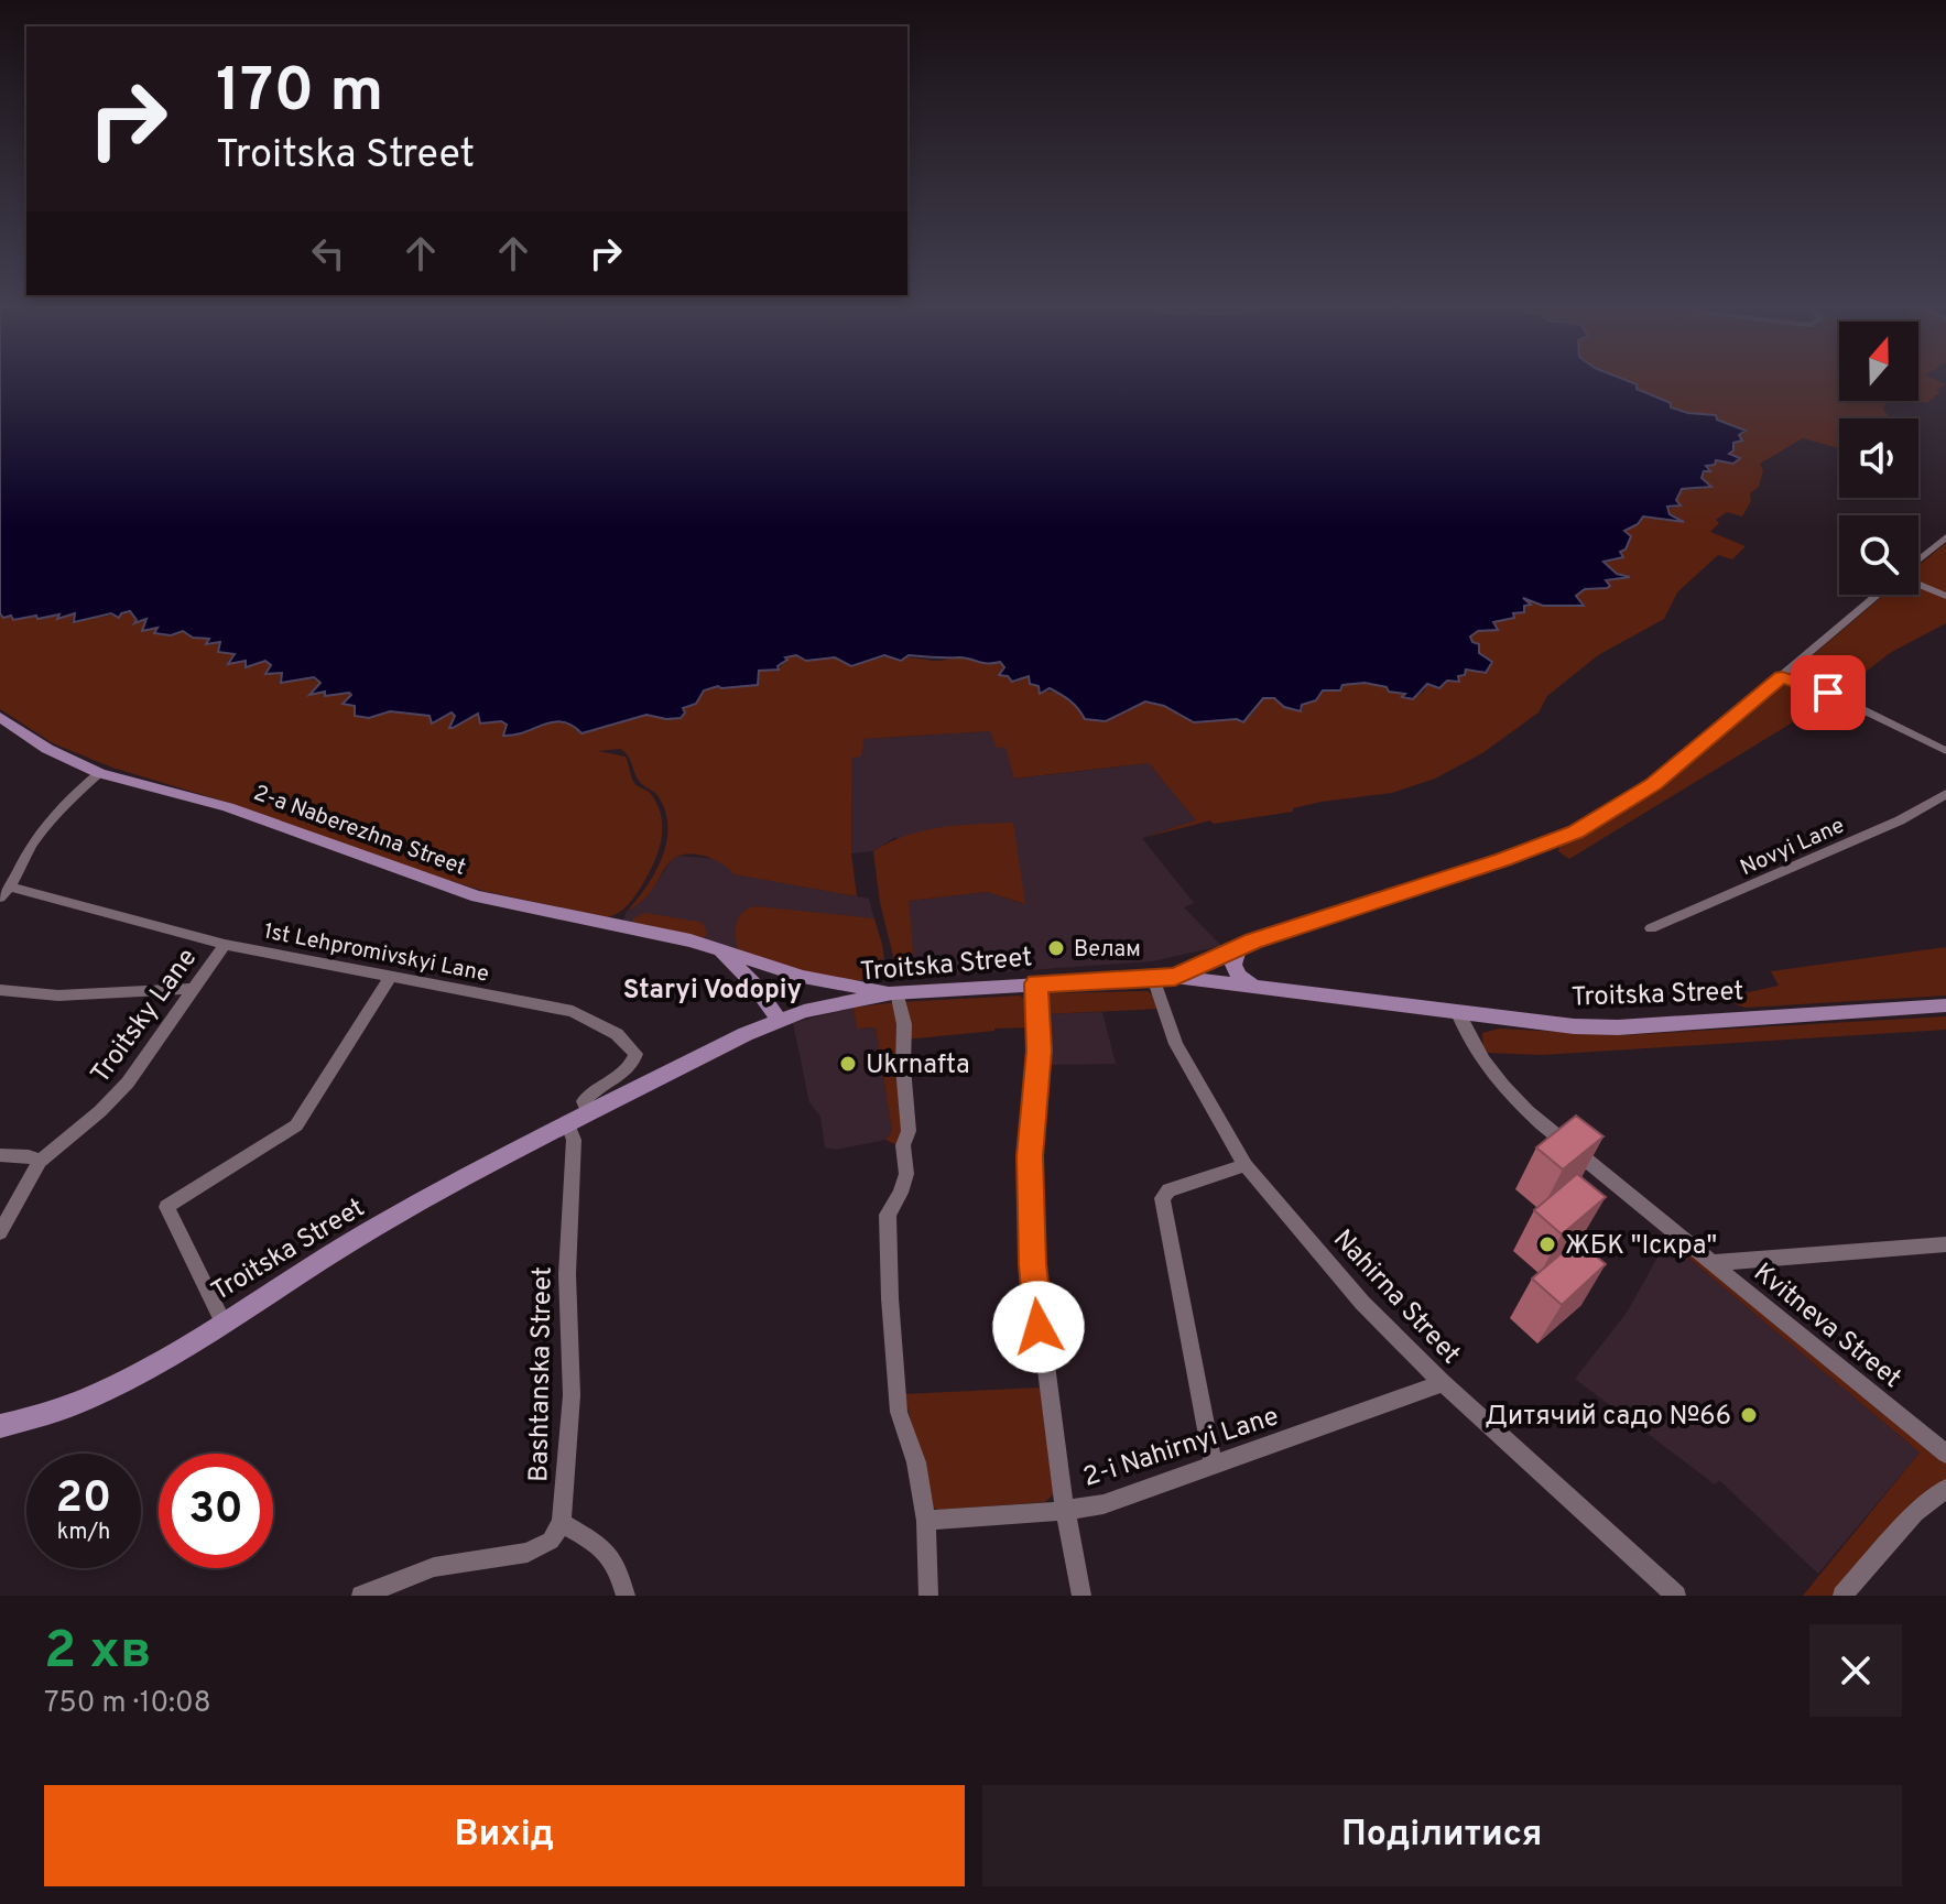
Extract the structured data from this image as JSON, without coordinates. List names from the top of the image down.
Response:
{
  "streets": {
    "main road": ["2-a Naberezhna Street", "Troitska Street"],
    "street": [
      "Novyi Lane",
      "1st Lehpromivskyi Lane",
      "Troitsky Lane",
      "Nahirna Street",
      "Kvitneva Street",
      "Bashtanska Street",
      "2-i Nahirnyi Lane"
    ]
  },
  "crossings": [
    ["2-a Naberezhna Street", "Troitska Street"],
    ["1st Lehpromivskyi Lane", "Troitska Street"],
    ["1st Lehpromivskyi Lane", "Troitsky Lane"],
    ["1st Lehpromivskyi Lane", "Bashtanska Street"],
    ["Troitska Street", "Nahirna Street"],
    ["Troitska Street", "Kvitneva Street"],
    ["Troitska Street", "Bashtanska Street"],
    ["Nahirna Street", "2-i Nahirnyi Lane"]
  ],
  "districts": ["Staryi Vodopiy"],
  "places": [
    "Велам",
    "Ukrnafta",
    "ЖБК \"Іскра\"",
    "Дитячий садо №66"
  ],
  "north": "top",
  "page": {
    "turn": ["170 m", "Troitska Street"],
    "speed": "20 km/h",
    "limit": "30",
    "heading": ["2 хв", "750 m · 10:08"],
    "buttons": ["Вихід", "Поділитися"]
  }
}
